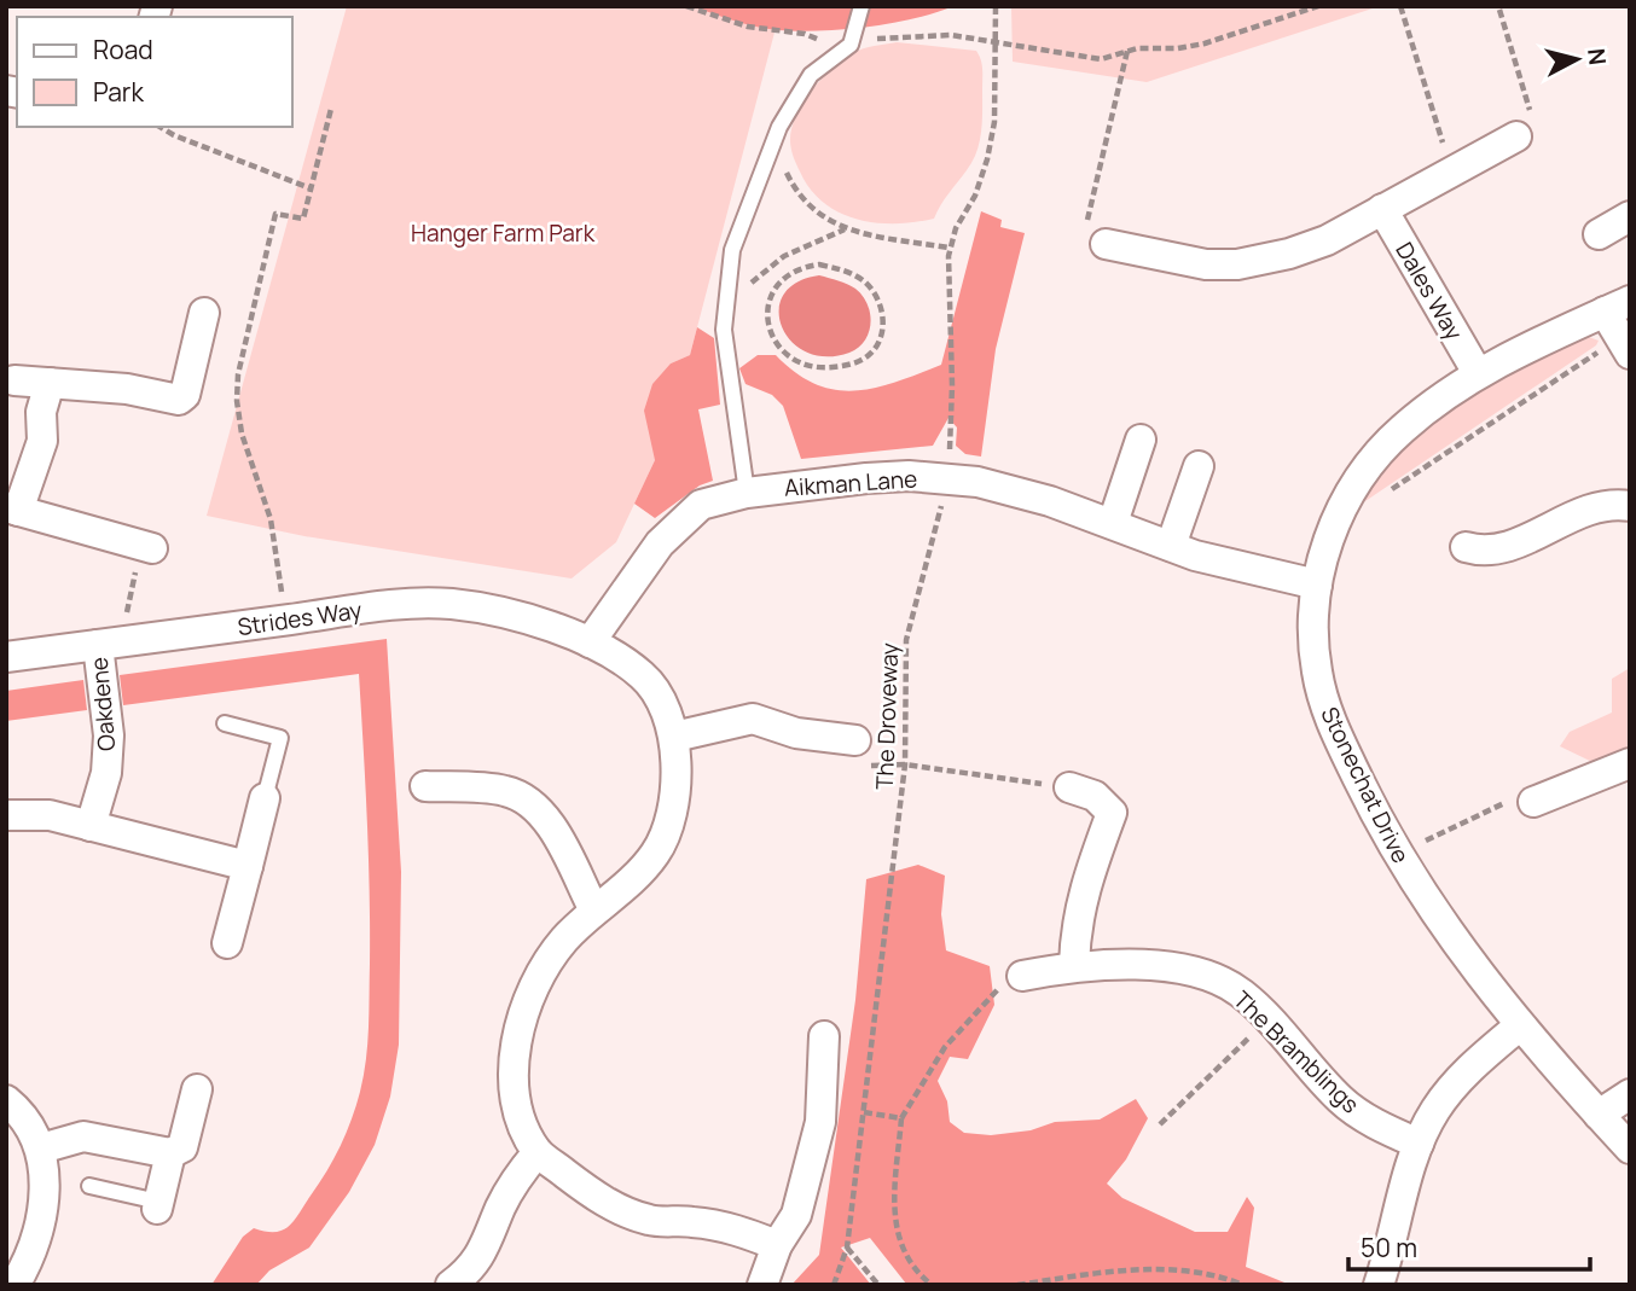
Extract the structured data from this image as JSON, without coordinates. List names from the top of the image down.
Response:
{
  "streets": {
    "street": [
      "Dales Way",
      "Aikman Lane",
      "Strides Way",
      "Oakdene",
      "Stonechat Drive",
      "The Bramblings"
    ],
    "path": ["The Droveway"]
  },
  "crossings": [
    ["Dales Way", "Stonechat Drive"],
    ["Aikman Lane", "Strides Way"],
    ["Aikman Lane", "The Droveway"],
    ["Aikman Lane", "Stonechat Drive"],
    ["Strides Way", "Oakdene"]
  ],
  "parks": ["Hanger Farm Park"],
  "legend": ["Road", "Park"],
  "scale_bar": "50 m",
  "north": "right"
}
